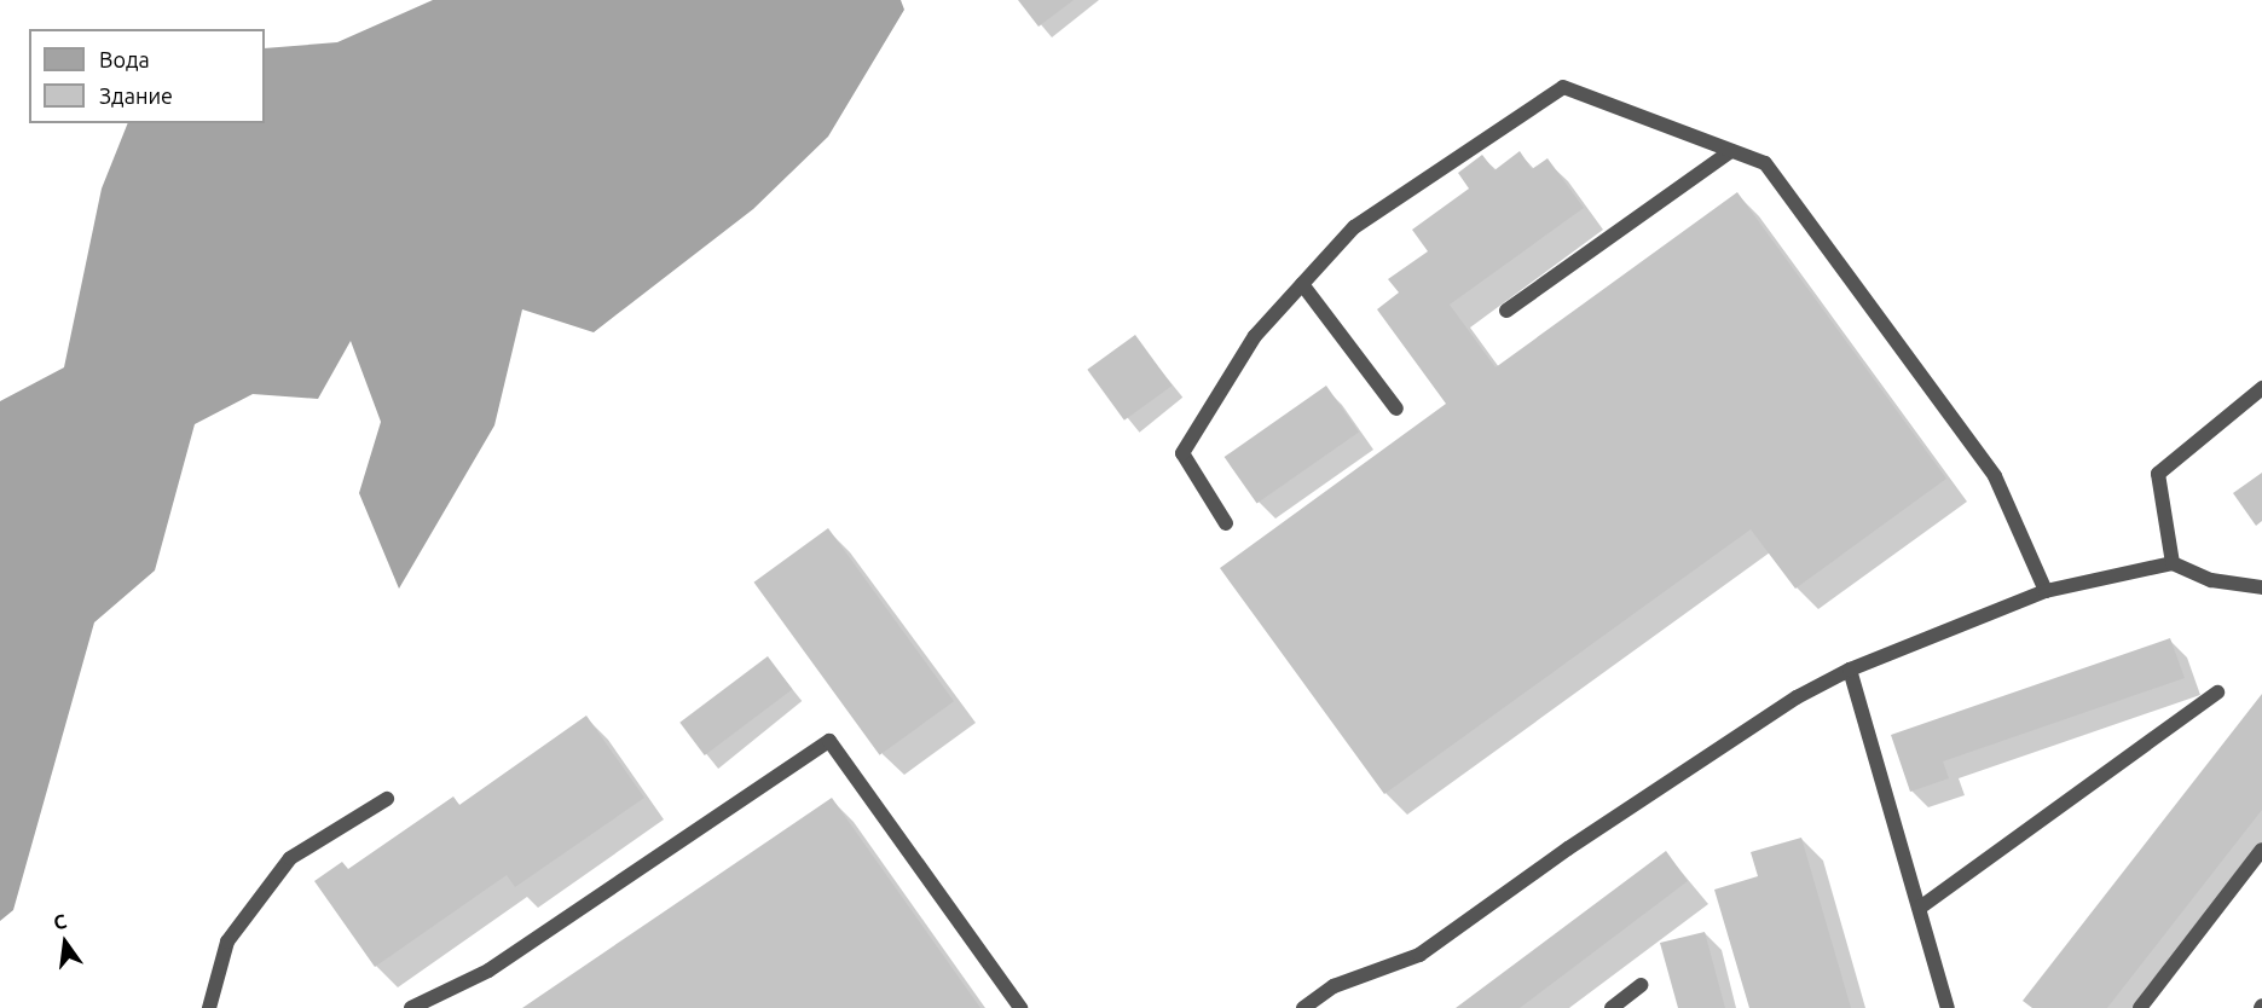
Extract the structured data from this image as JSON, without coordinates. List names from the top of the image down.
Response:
{
  "legend": ["Вода", "Здание"],
  "north": "top"
}
